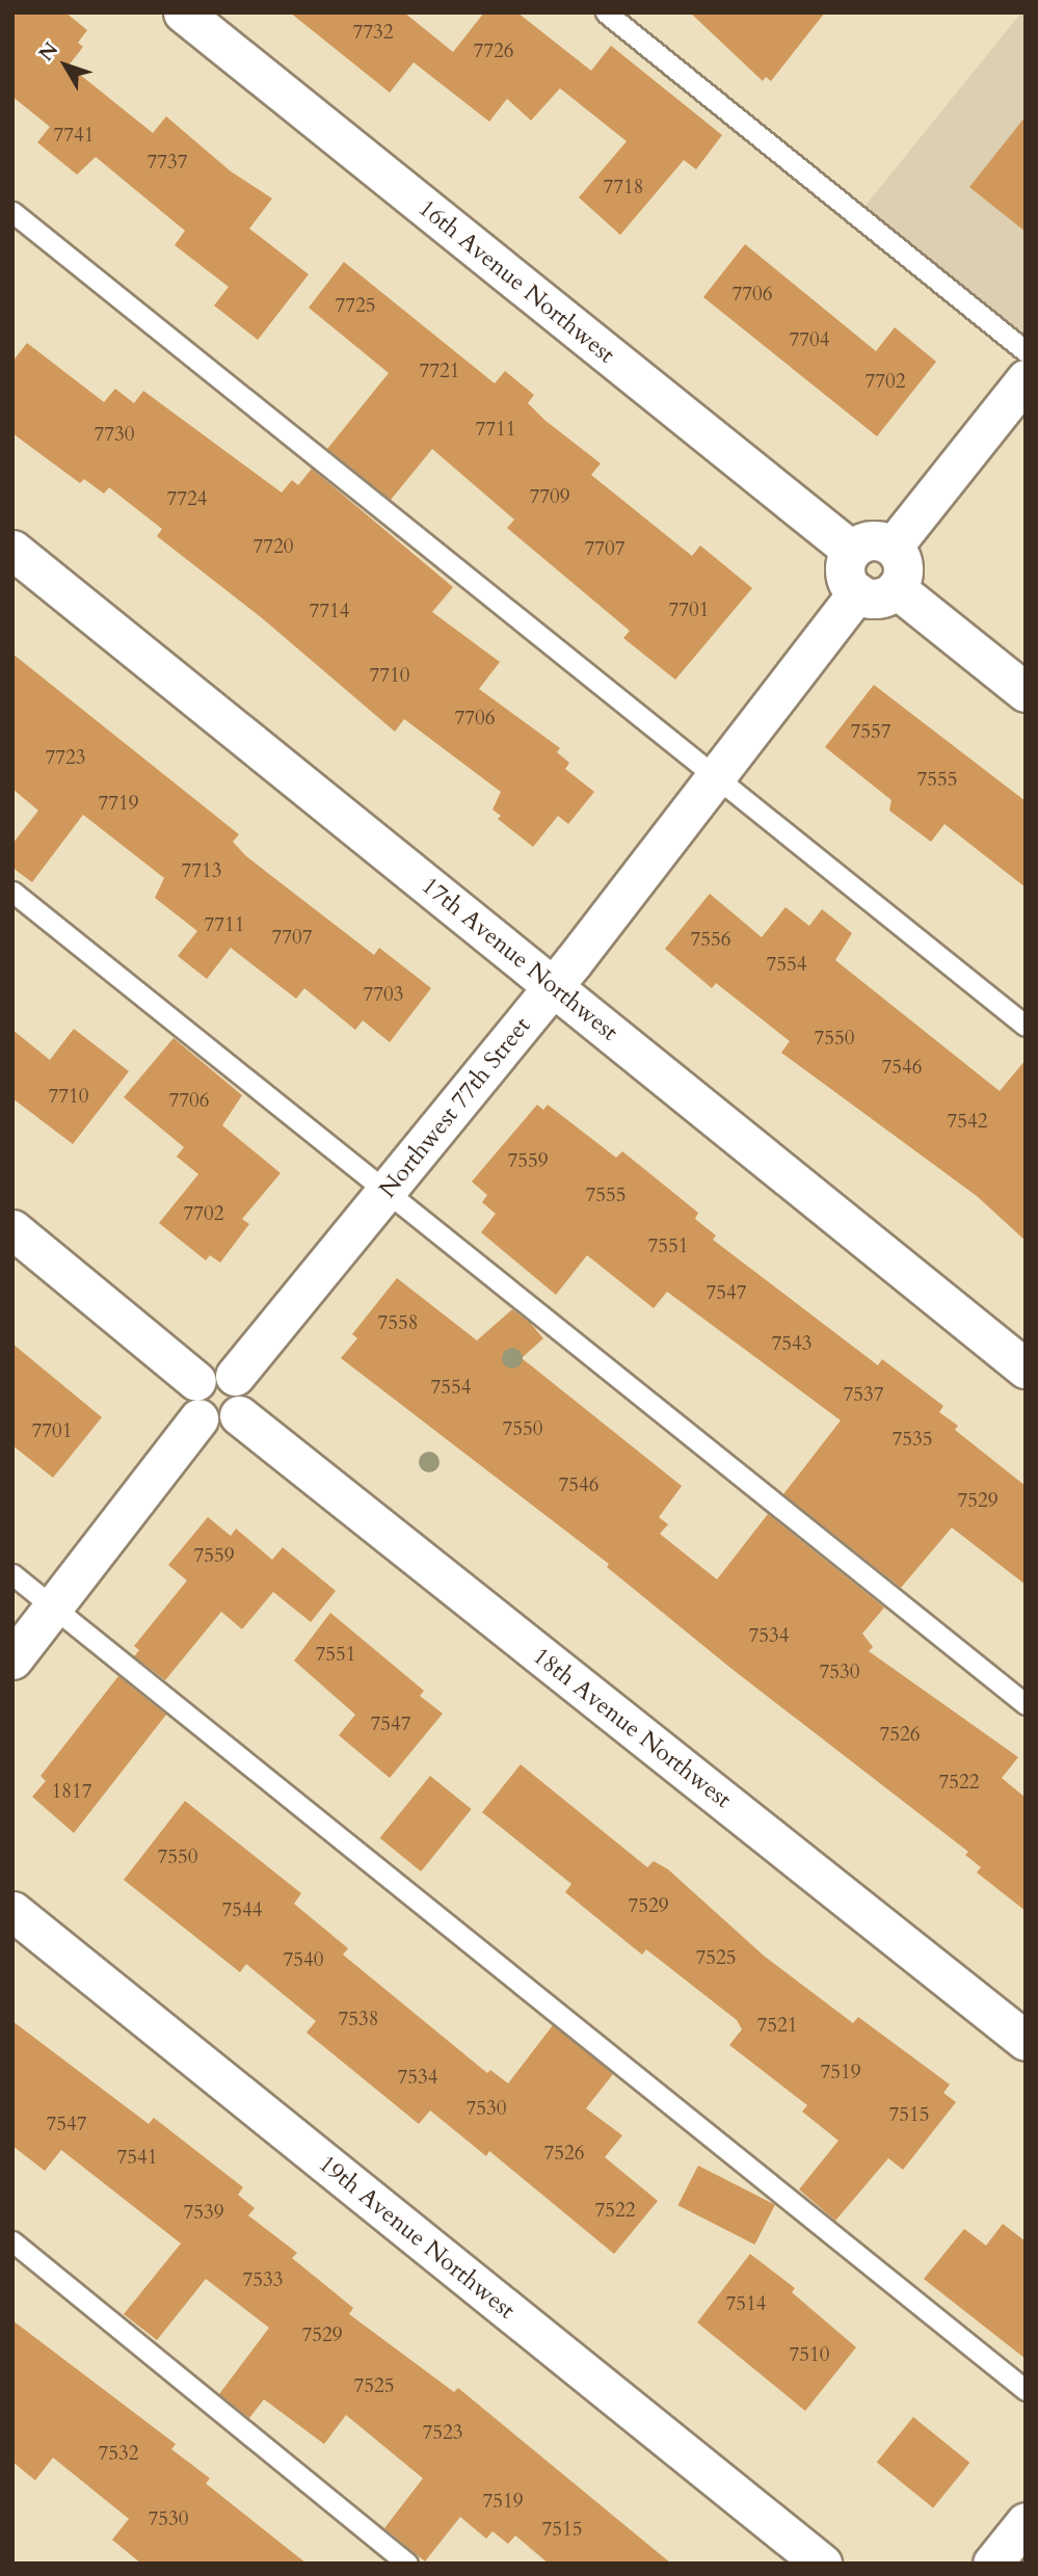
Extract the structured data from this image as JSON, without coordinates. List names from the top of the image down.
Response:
{
  "streets": {
    "street": [
      "16th Avenue Northwest",
      "17th Avenue Northwest",
      "Northwest 77th Street",
      "18th Avenue Northwest",
      "19th Avenue Northwest"
    ]
  },
  "crossings": [
    ["16th Avenue Northwest", "Northwest 77th Street"],
    ["17th Avenue Northwest", "Northwest 77th Street"],
    ["Northwest 77th Street", "18th Avenue Northwest"]
  ],
  "house_numbers": [
    "7732",
    "7726",
    "7741",
    "7737",
    "7718",
    "7706",
    "7725",
    "7704",
    "7721",
    "7702",
    "7711",
    "7730",
    "7709",
    "7724",
    "7720",
    "7707",
    "7701",
    "7714",
    "7710",
    "7706",
    "7557",
    "7723",
    "7555",
    "7719",
    "7713",
    "7711",
    "7707",
    "7556",
    "7554",
    "7703",
    "7550",
    "7546",
    "7710",
    "7706",
    "7542",
    "7559",
    "7555",
    "7702",
    "7551",
    "7547",
    "7558",
    "7543",
    "7554",
    "7537",
    "7550",
    "7701",
    "7535",
    "7546",
    "7529",
    "7559",
    "7534",
    "7551",
    "7530",
    "7547",
    "7526",
    "7522",
    "1817",
    "7550",
    "7529",
    "7544",
    "7525",
    "7540",
    "7538",
    "7521",
    "7519",
    "7534",
    "7530",
    "7515",
    "7547",
    "7526",
    "7541",
    "7522",
    "7539",
    "7533",
    "7514",
    "7529",
    "7510",
    "7525",
    "7523",
    "7532",
    "7519",
    "7530",
    "7515"
  ],
  "north": "top left"
}
